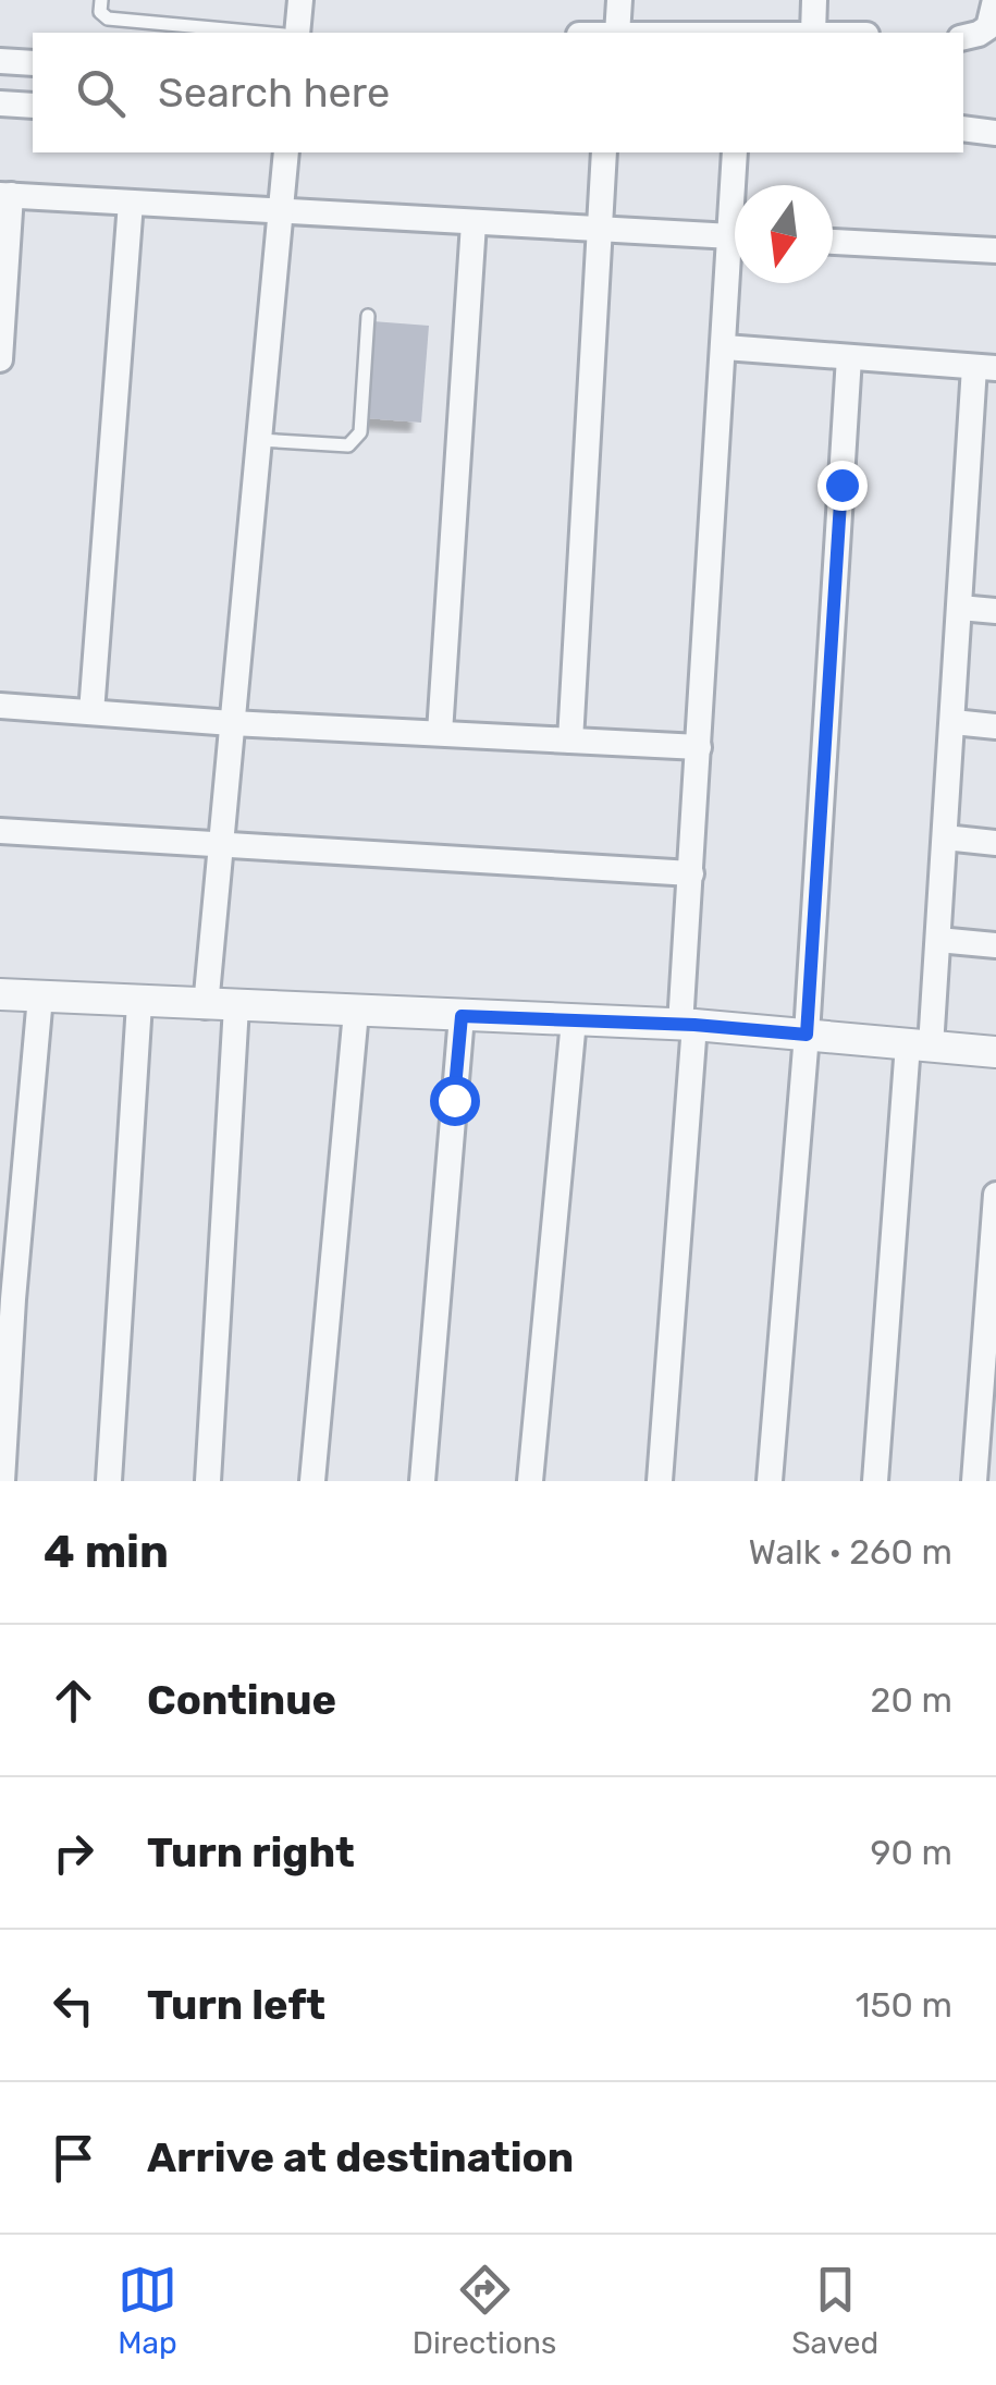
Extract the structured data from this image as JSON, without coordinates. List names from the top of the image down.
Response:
{
  "north": "bottom",
  "page": {
    "search": "Search here",
    "heading": ["4 min", "Walk · 260 m"],
    "list": [
      ["Continue", "20 m"],
      ["Turn right", "90 m"],
      ["Turn left", "150 m"],
      "Arrive at destination"
    ],
    "nav": ["Map", "Directions", "Saved"]
  }
}
